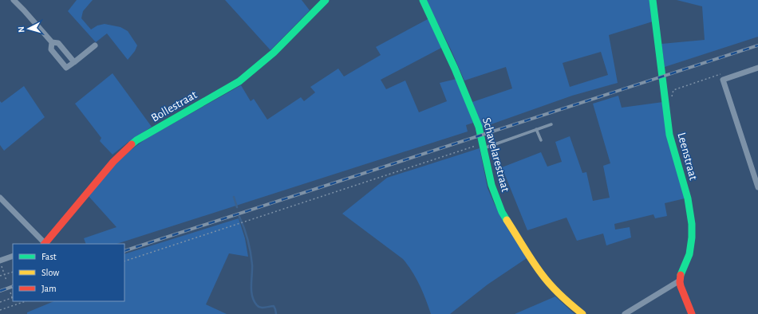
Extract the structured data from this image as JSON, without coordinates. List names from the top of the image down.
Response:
{
  "streets": {
    "street": ["Bollestraat", "Schavelarestraat", "Leenstraat"]
  },
  "legend": ["Fast", "Slow", "Jam"],
  "north": "left"
}
